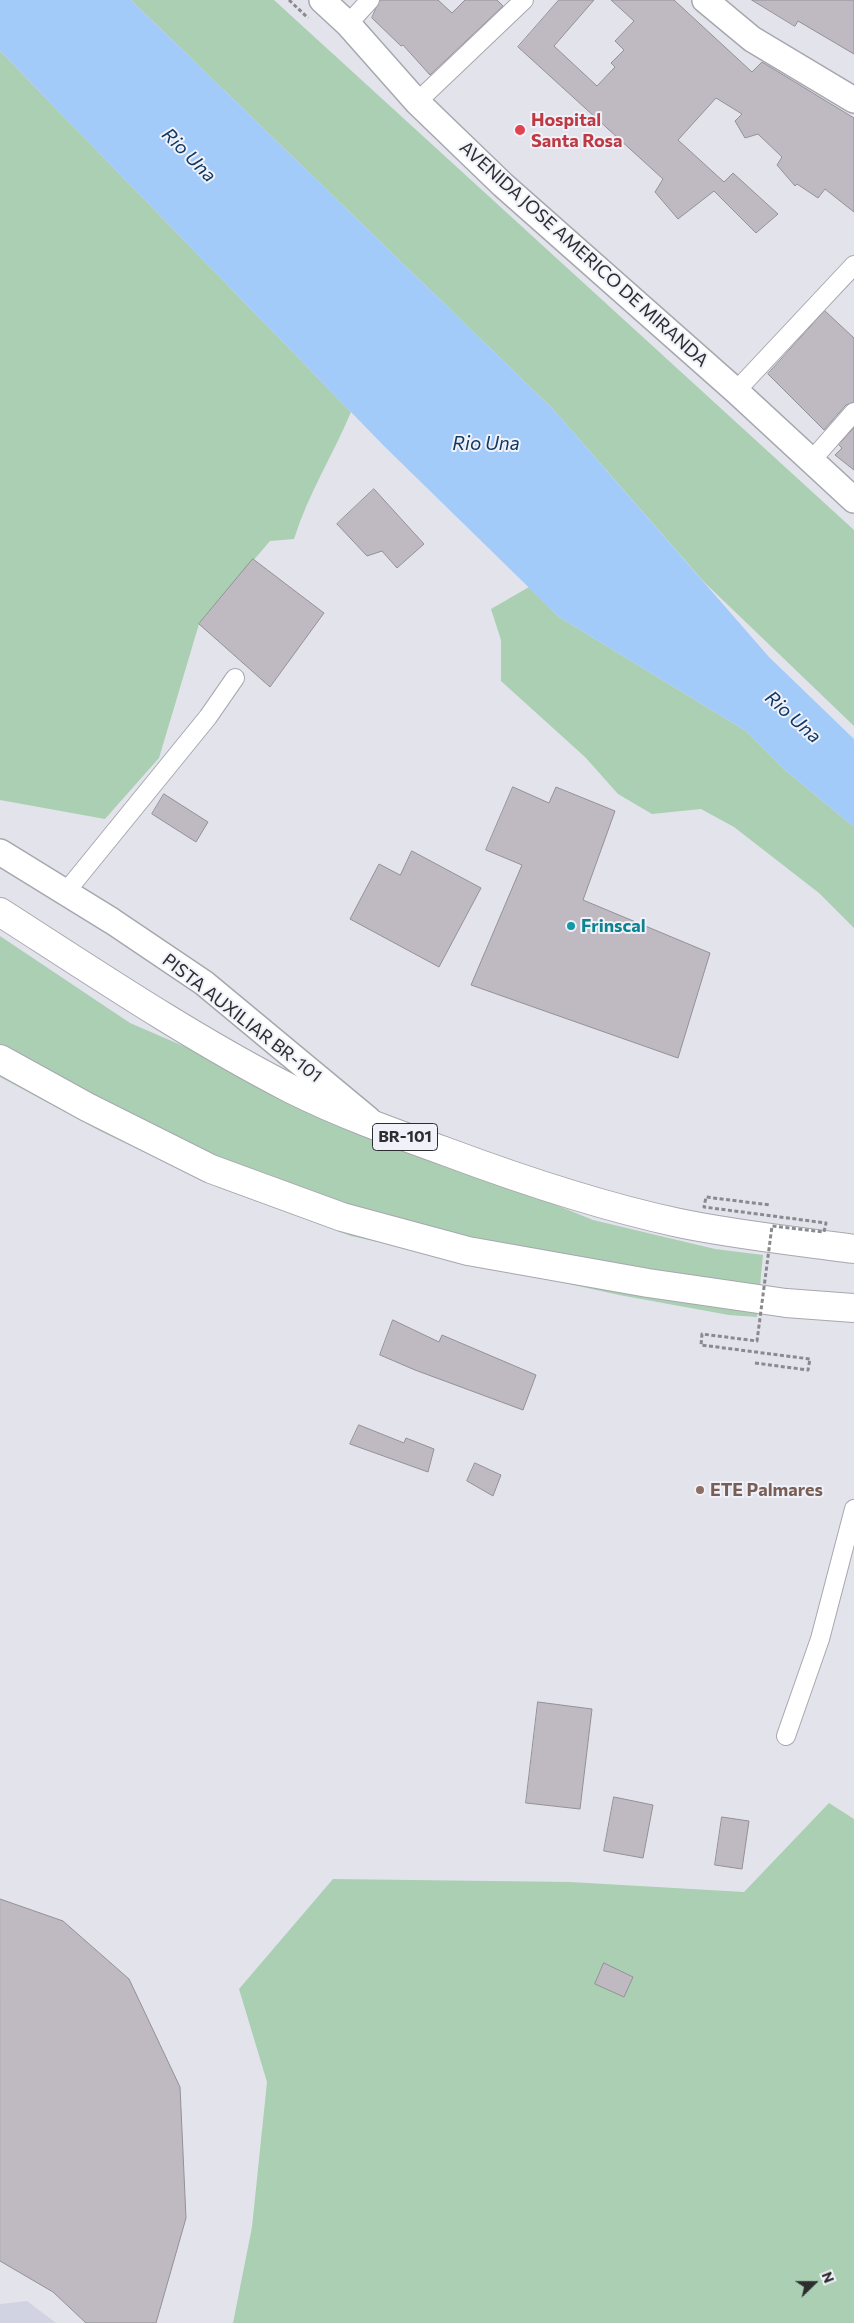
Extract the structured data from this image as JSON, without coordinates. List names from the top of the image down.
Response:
{
  "streets": {
    "highway": ["BR-101"],
    "main road": ["AVENIDA JOSE AMERICO DE MIRANDA", "PISTA AUXILIAR BR-101"]
  },
  "crossings": [
    ["PISTA AUXILIAR BR-101", "BR-101"]
  ],
  "water": ["Rio Una"],
  "places": ["Hospital Santa Rosa", "Frinscal", "ETE Palmares"],
  "north": "right"
}
